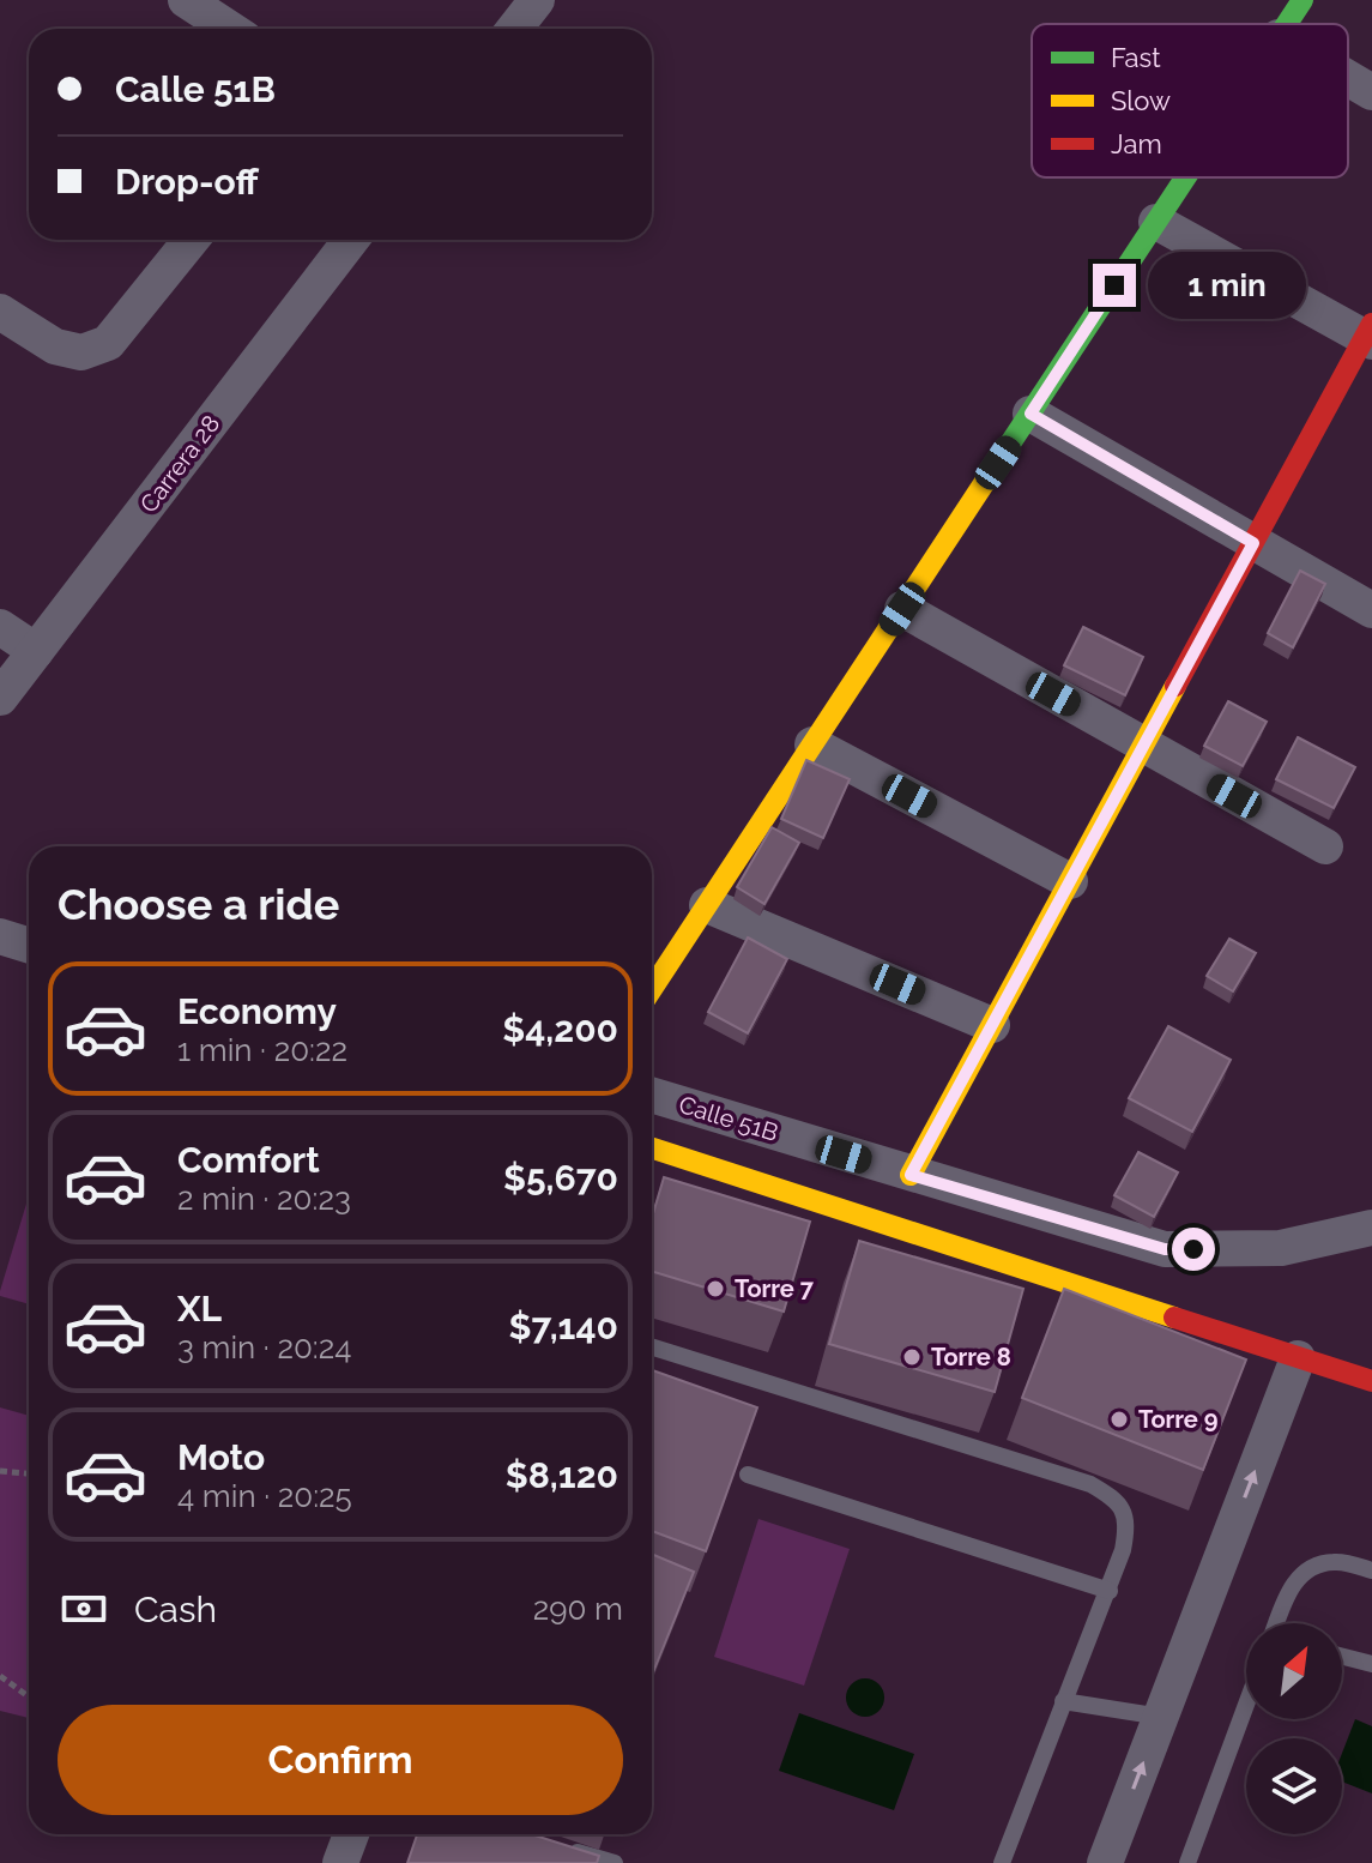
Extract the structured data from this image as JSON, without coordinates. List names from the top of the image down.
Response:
{
  "streets": {
    "street": ["Carrera 28", "Calle 51B"]
  },
  "places": ["Torre 7", "Torre 8", "Torre 9"],
  "legend": ["Fast", "Slow", "Jam"],
  "north": "top right",
  "page": {
    "banner": ["Calle 51B", "Drop-off"],
    "bubble": "1 min",
    "heading": "Choose a ride",
    "list": [
      {
        "name": "Economy",
        "note": "1 min · 20:22",
        "value": "$4,200"
      },
      {
        "name": "Comfort",
        "note": "2 min · 20:23",
        "value": "$5,670"
      },
      {
        "name": "XL",
        "note": "3 min · 20:24",
        "value": "$7,140"
      },
      {
        "name": "Moto",
        "note": "4 min · 20:25",
        "value": "$8,120"
      }
    ],
    "pay": ["Cash", "290 m"],
    "buttons": "Confirm"
  }
}
